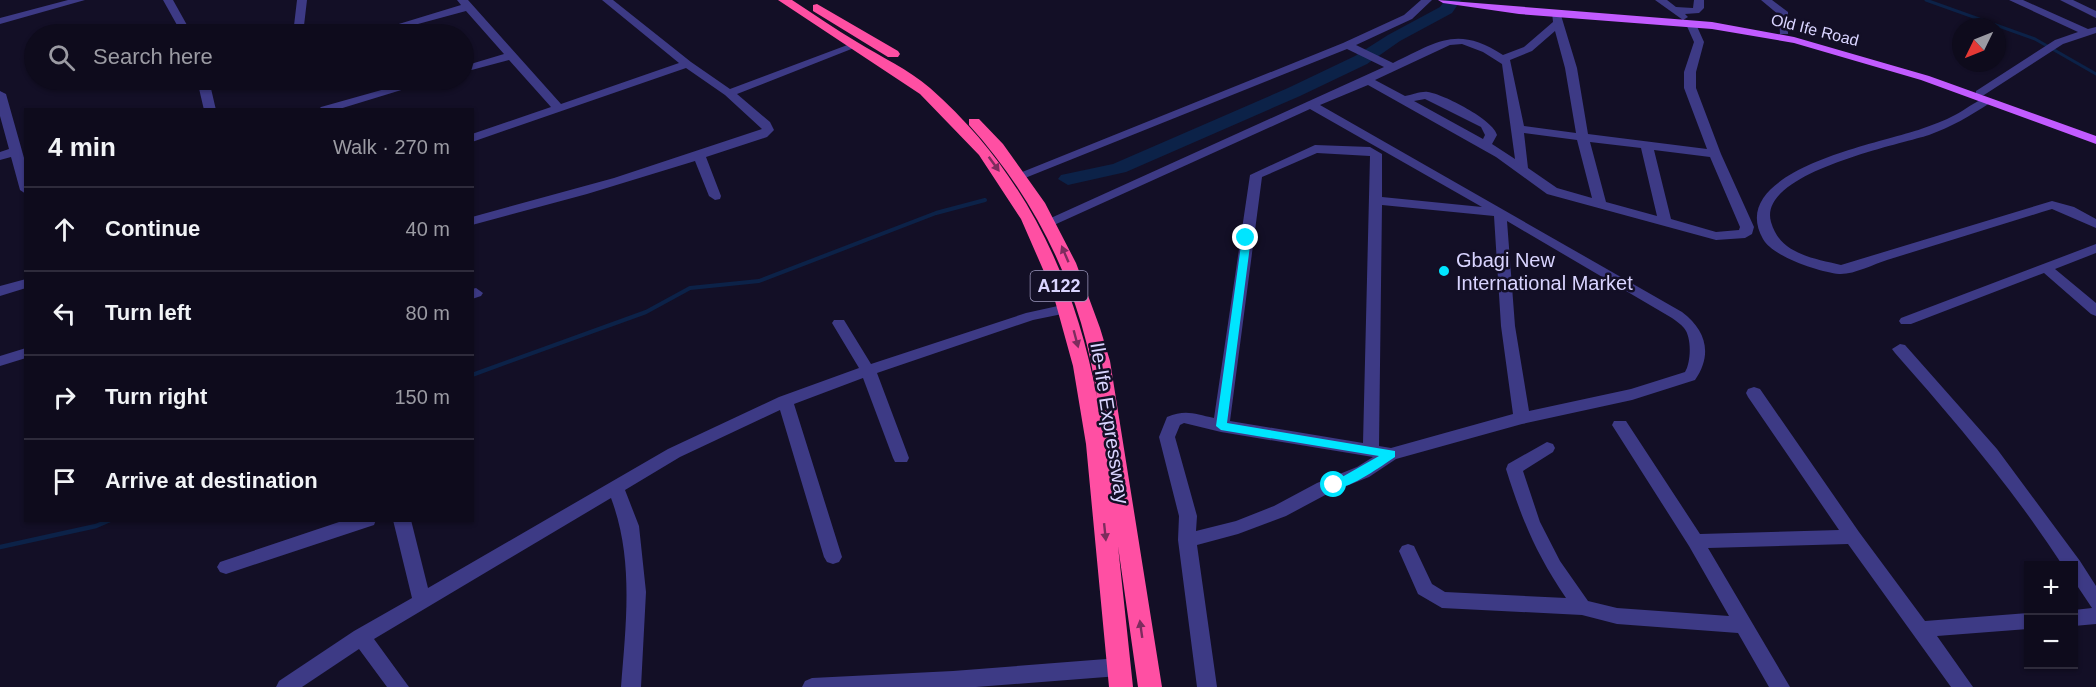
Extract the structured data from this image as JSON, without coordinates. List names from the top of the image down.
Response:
{
  "streets": {
    "highway": ["A122", "Ile-Ife Expressway"],
    "main road": ["Old Ife Road"]
  },
  "places": ["Gbagi New International Market"],
  "north": "bottom left",
  "page": {
    "search": "Search here",
    "heading": ["4 min", "Walk · 270 m"],
    "list": [
      ["Continue", "40 m"],
      ["Turn left", "80 m"],
      ["Turn right", "150 m"],
      "Arrive at destination"
    ],
    "map_buttons": ["+", "−"]
  }
}
